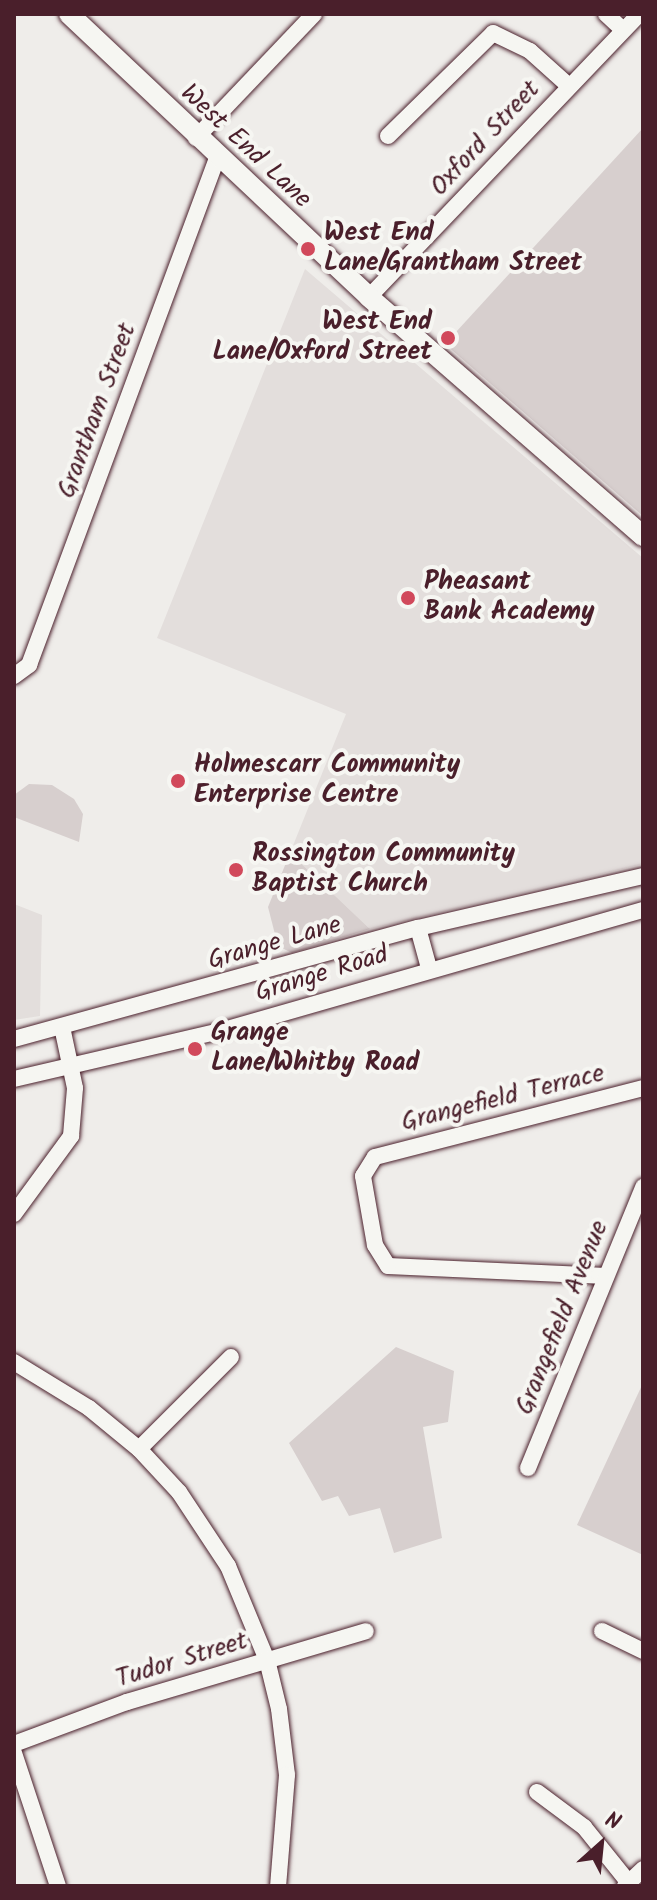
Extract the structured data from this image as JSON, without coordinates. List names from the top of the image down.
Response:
{
  "streets": {
    "street": [
      "Oxford Street",
      "West End Lane",
      "Grantham Street",
      "Grange Lane",
      "Grange Road",
      "Grangefield Terrace",
      "Grangefield Avenue",
      "Tudor Street"
    ]
  },
  "crossings": [
    ["Oxford Street", "West End Lane"],
    ["West End Lane", "Grantham Street"],
    ["Grangefield Terrace", "Grangefield Avenue"]
  ],
  "places": [
    "West End Lane/Grantham Street",
    "West End Lane/Oxford Street",
    "Pheasant Bank Academy",
    "Holmescarr Community Enterprise Centre",
    "Rossington Community Baptist Church",
    "Grange Lane/Whitby Road"
  ],
  "north": "top right"
}
